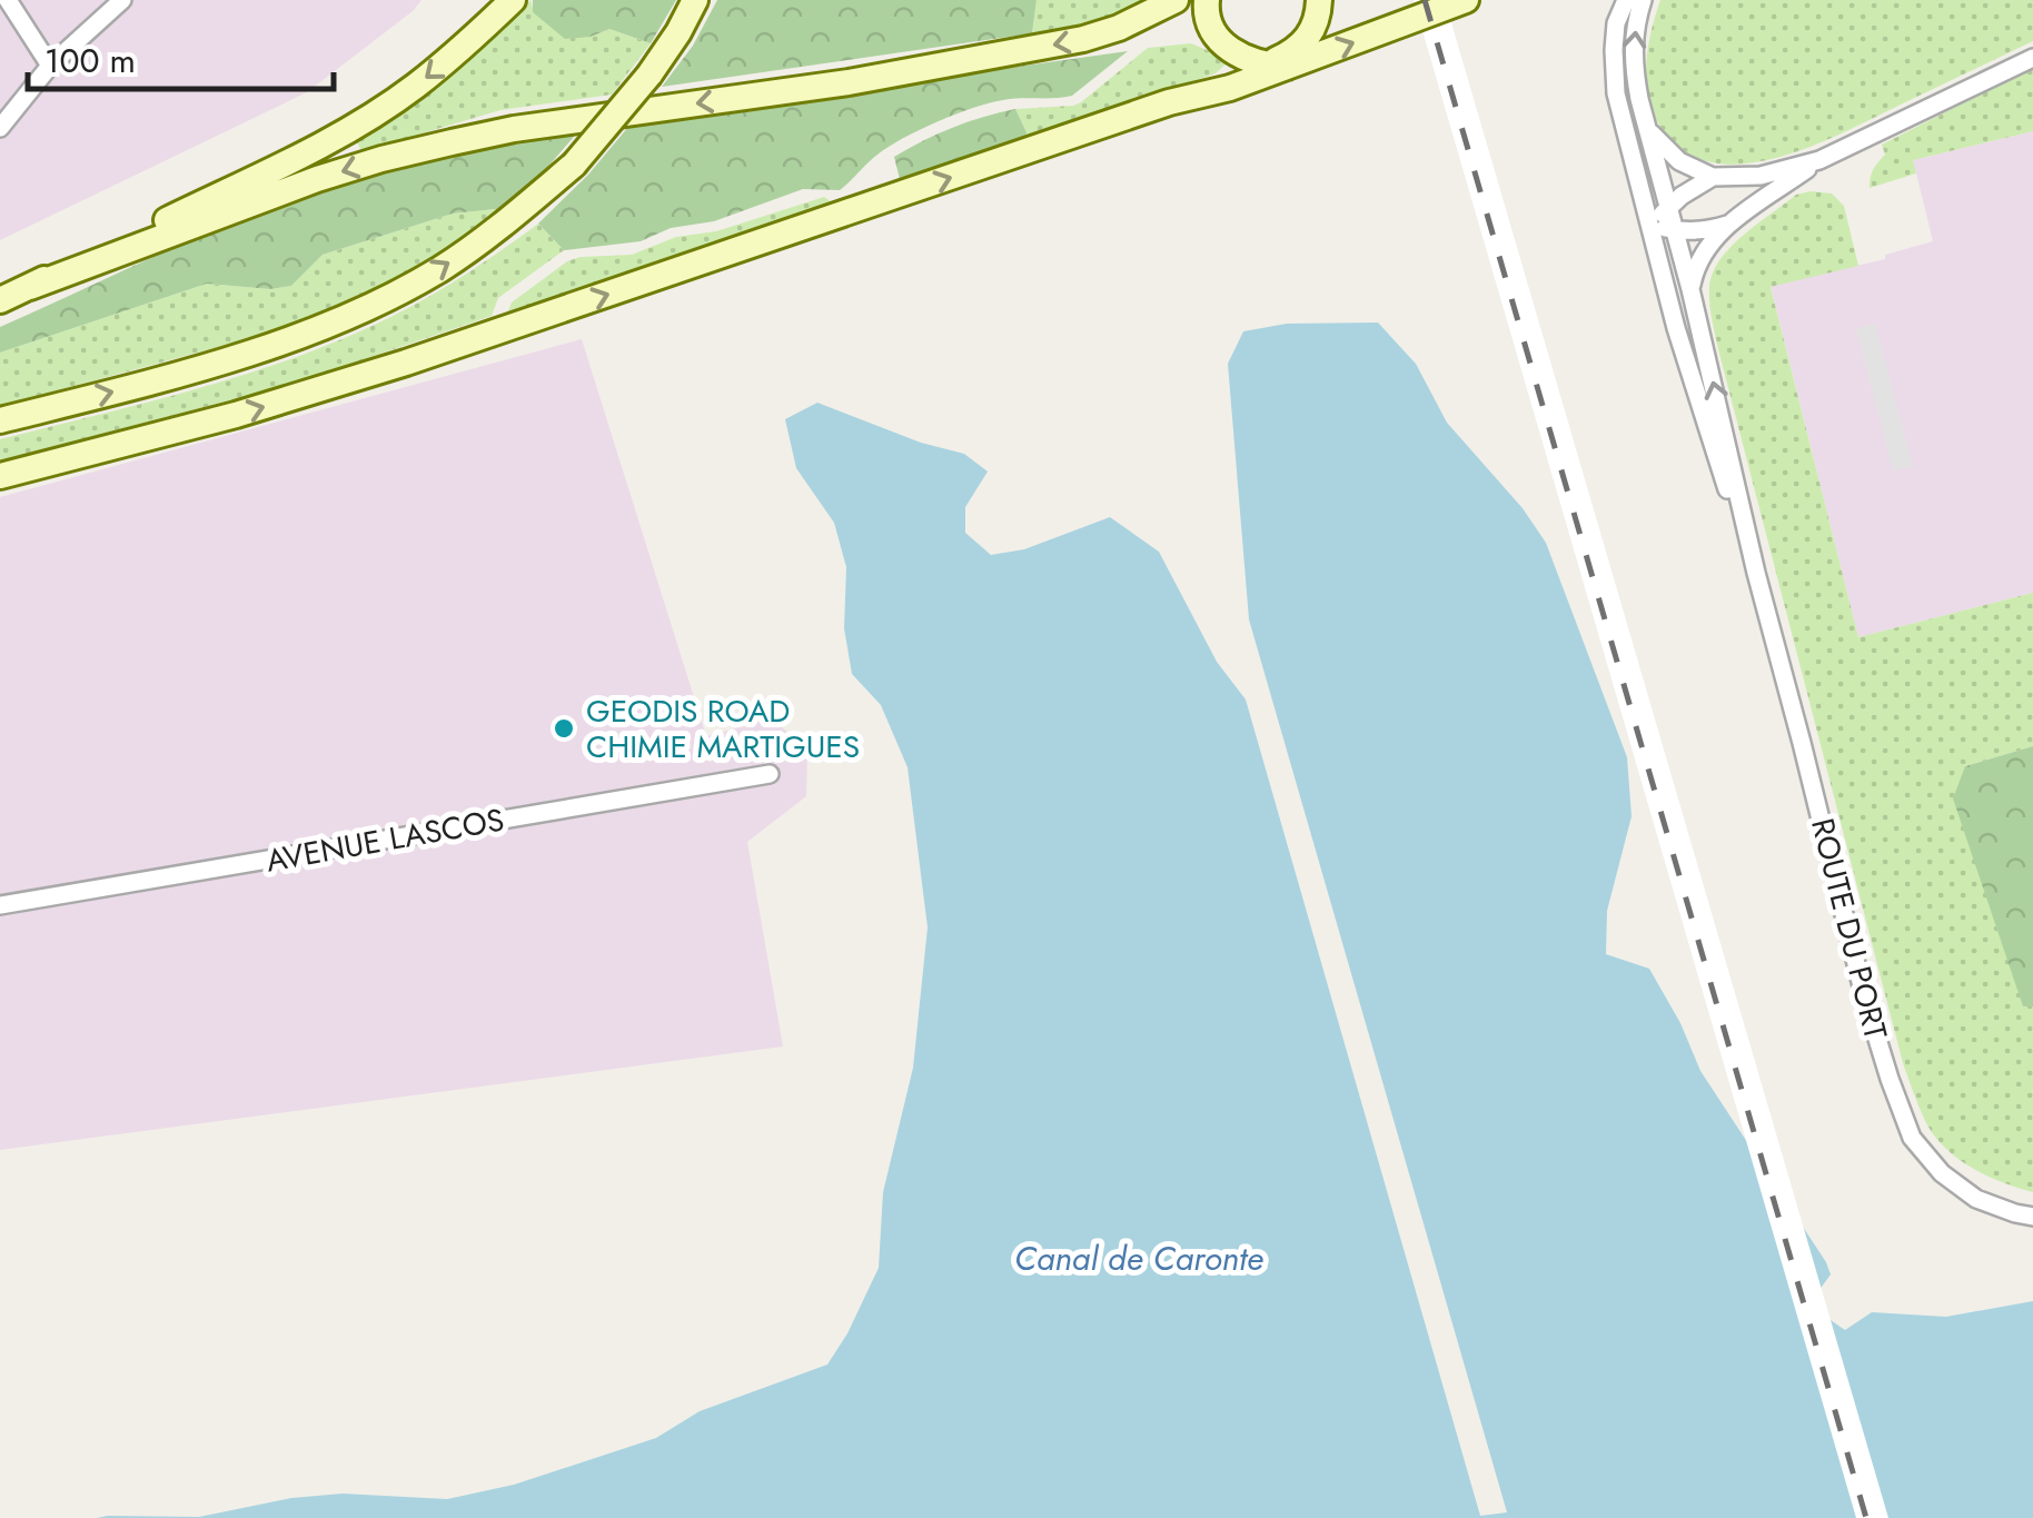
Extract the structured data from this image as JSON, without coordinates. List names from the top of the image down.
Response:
{
  "streets": {
    "street": ["AVENUE LASCOS", "ROUTE DU PORT"]
  },
  "water": ["Canal de Caronte"],
  "places": ["GEODIS ROAD CHIMIE MARTIGUES"],
  "scale_bar": "100 m"
}
